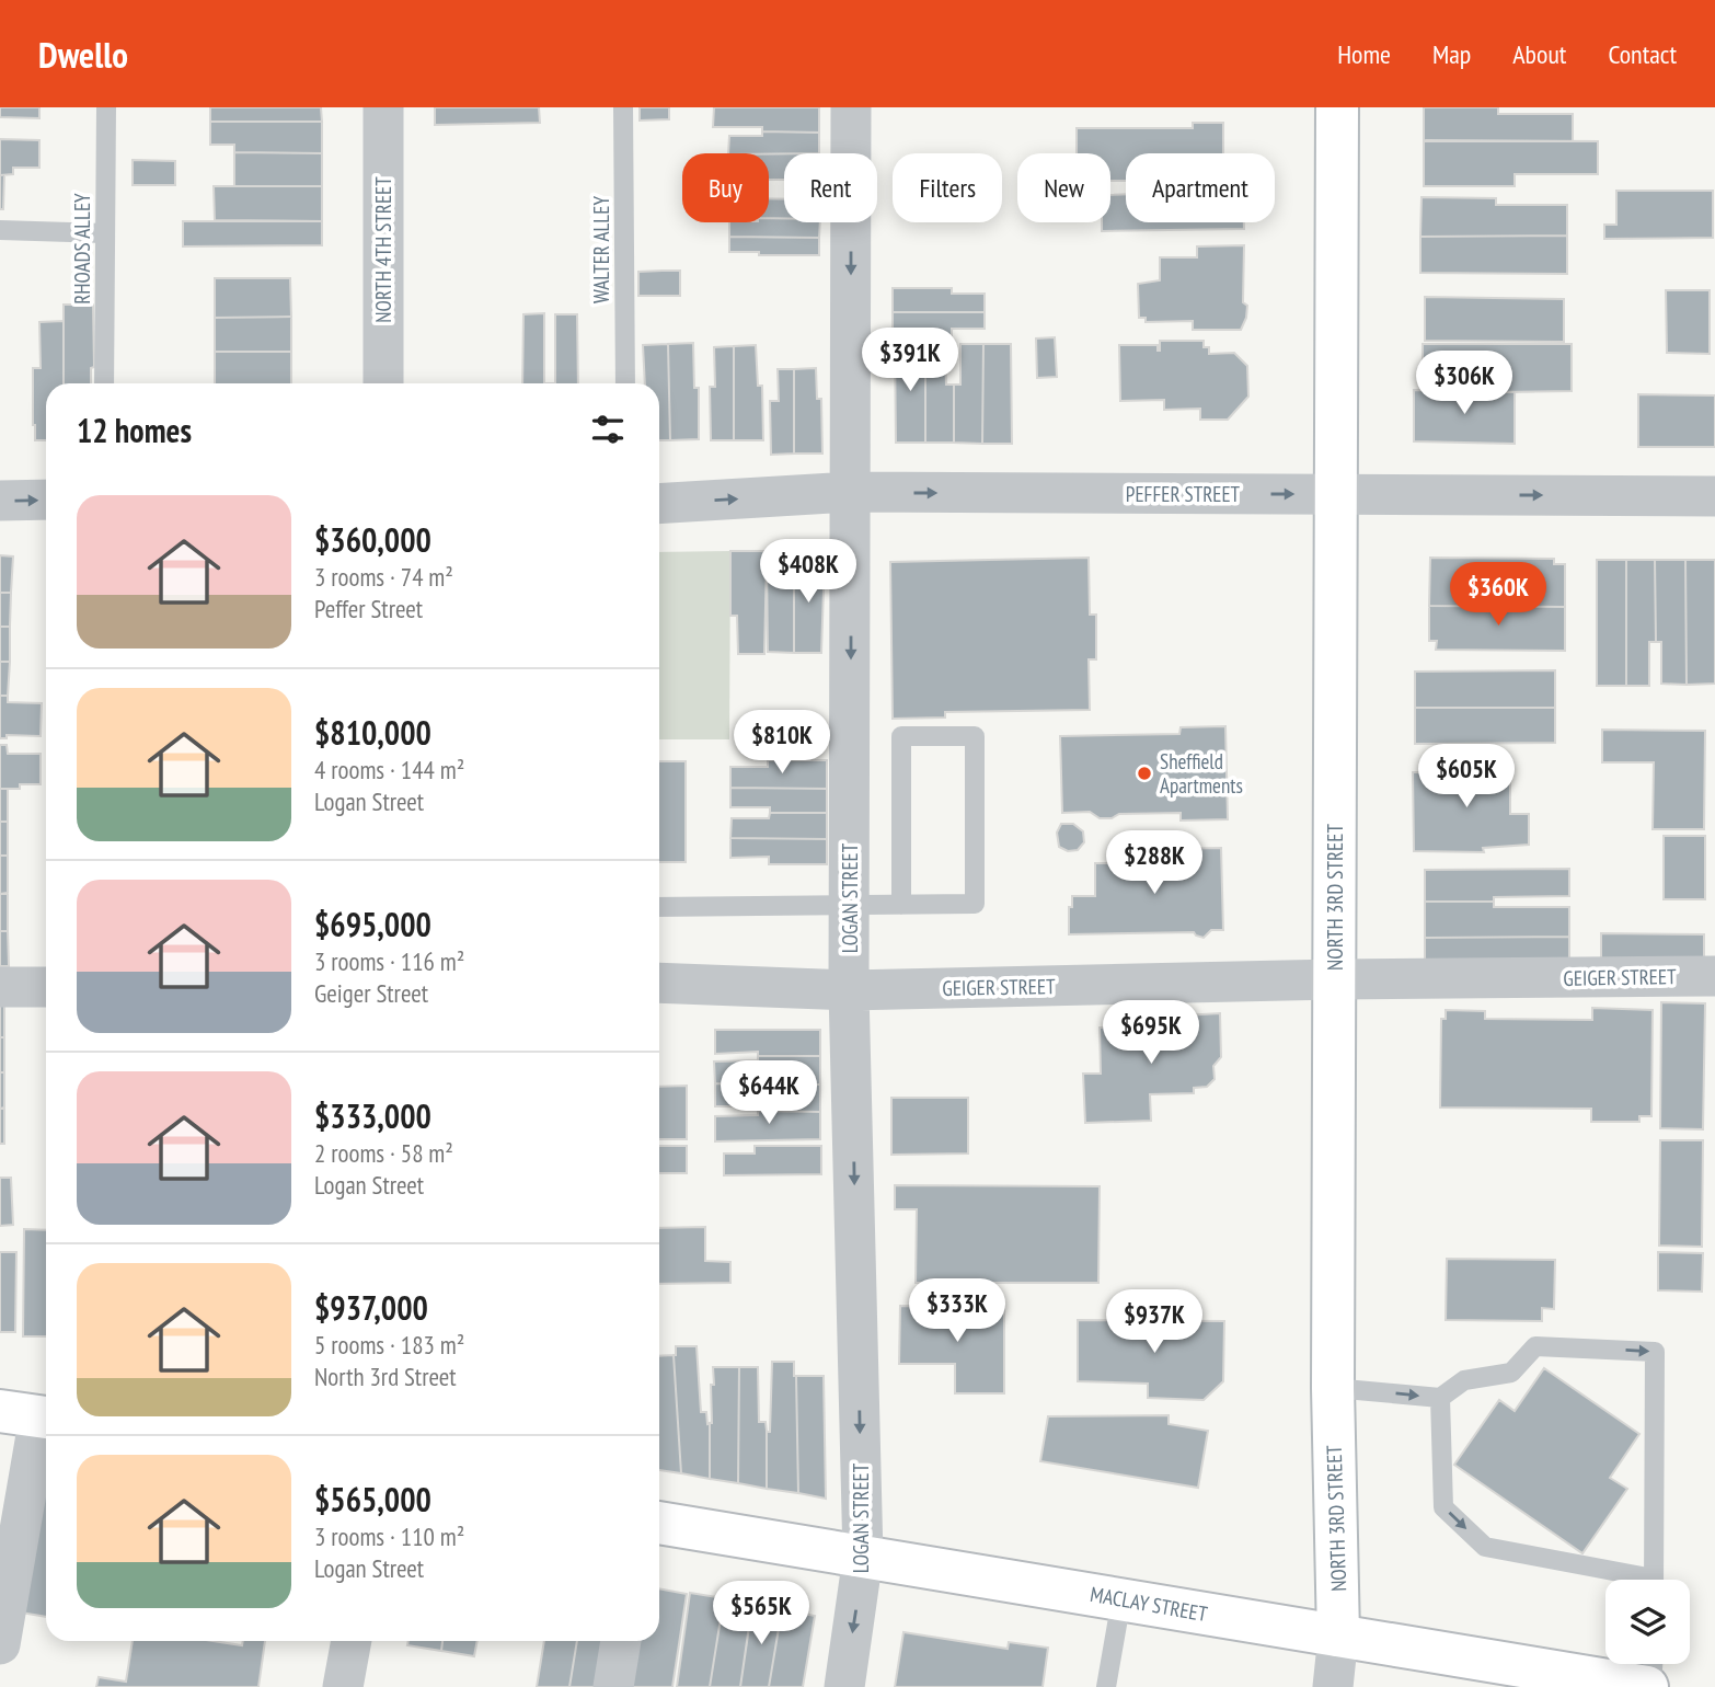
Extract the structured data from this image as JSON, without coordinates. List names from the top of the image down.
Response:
{
  "streets": {
    "main road": ["NORTH 3RD STREET", "MACLAY STREET"],
    "street": [
      "NORTH 4TH STREET",
      "PEFFER STREET",
      "LOGAN STREET",
      "GEIGER STREET"
    ],
    "lane": ["RHOADS ALLEY", "WALTER ALLEY"]
  },
  "crossings": [
    ["PEFFER STREET", "NORTH 3RD STREET"],
    ["PEFFER STREET", "LOGAN STREET"],
    ["NORTH 3RD STREET", "GEIGER STREET"],
    ["NORTH 3RD STREET", "MACLAY STREET"],
    ["LOGAN STREET", "GEIGER STREET"],
    ["LOGAN STREET", "MACLAY STREET"]
  ],
  "one_way": ["PEFFER STREET", "LOGAN STREET"],
  "places": ["Sheffield Apartments"],
  "page": {
    "header": "Dwello",
    "nav": [
      "Home",
      "Map",
      "About",
      "Contact"
    ],
    "chip": [
      "Buy",
      "Rent",
      "Filters",
      "New",
      "Apartment"
    ],
    "price": [
      "$391K",
      "$306K",
      "$408K",
      "$360K",
      "$810K",
      "$605K",
      "$288K",
      "$695K",
      "$644K",
      "$333K",
      "$937K",
      "$565K"
    ],
    "heading": "12 homes",
    "list": [
      {
        "name": "$360,000",
        "note": "3 rooms · 74 m² · Peffer Street"
      },
      {
        "name": "$810,000",
        "note": "4 rooms · 144 m² · Logan Street"
      },
      {
        "name": "$695,000",
        "note": "3 rooms · 116 m² · Geiger Street"
      },
      {
        "name": "$333,000",
        "note": "2 rooms · 58 m² · Logan Street"
      },
      {
        "name": "$937,000",
        "note": "5 rooms · 183 m² · North 3rd Street"
      },
      {
        "name": "$565,000",
        "note": "3 rooms · 110 m² · Logan Street"
      }
    ]
  }
}
